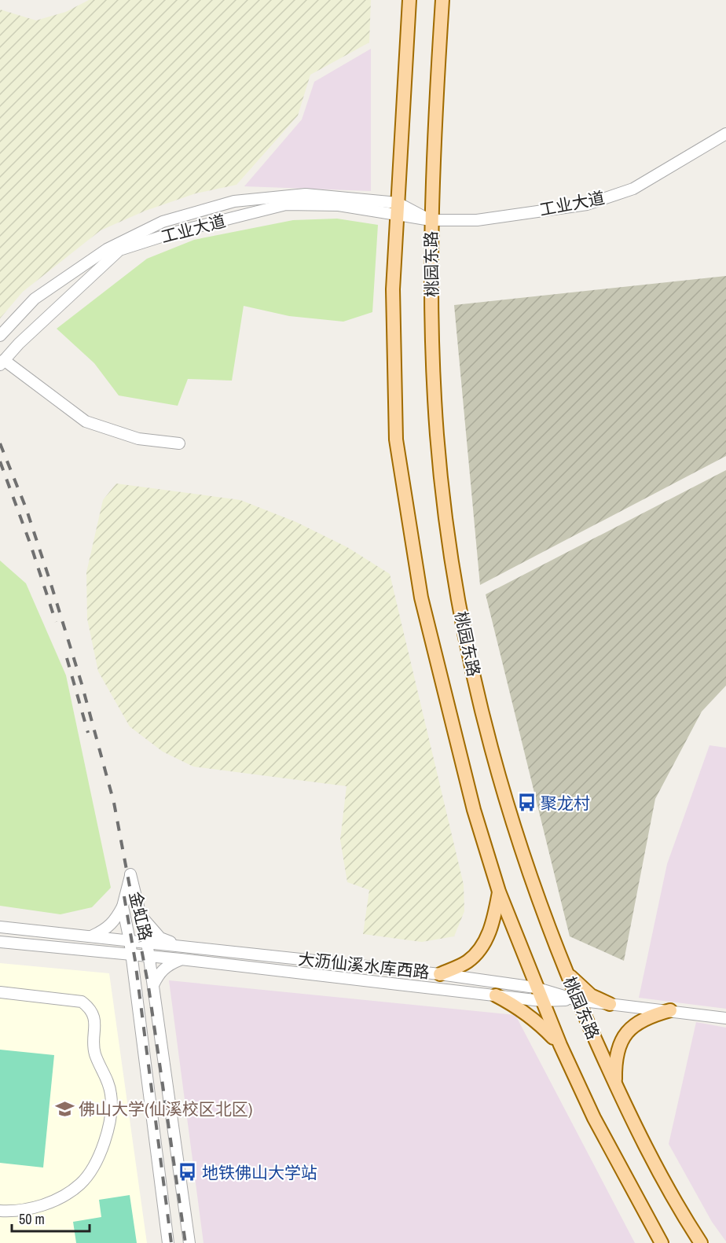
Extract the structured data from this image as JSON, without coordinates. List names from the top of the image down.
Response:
{
  "streets": {
    "main road": ["桃园东路"],
    "street": ["工业大道", "金虹路", "大沥仙溪水库西路"]
  },
  "crossings": [
    ["工业大道", "桃园东路"],
    ["桃园东路", "大沥仙溪水库西路"],
    ["金虹路", "大沥仙溪水库西路"]
  ],
  "places": {
    "bus stop": ["聚龙村", "地铁佛山大学站"],
    "school or university": ["佛山大学(仙溪校区北区)"]
  },
  "scale_bar": "50 m"
}
